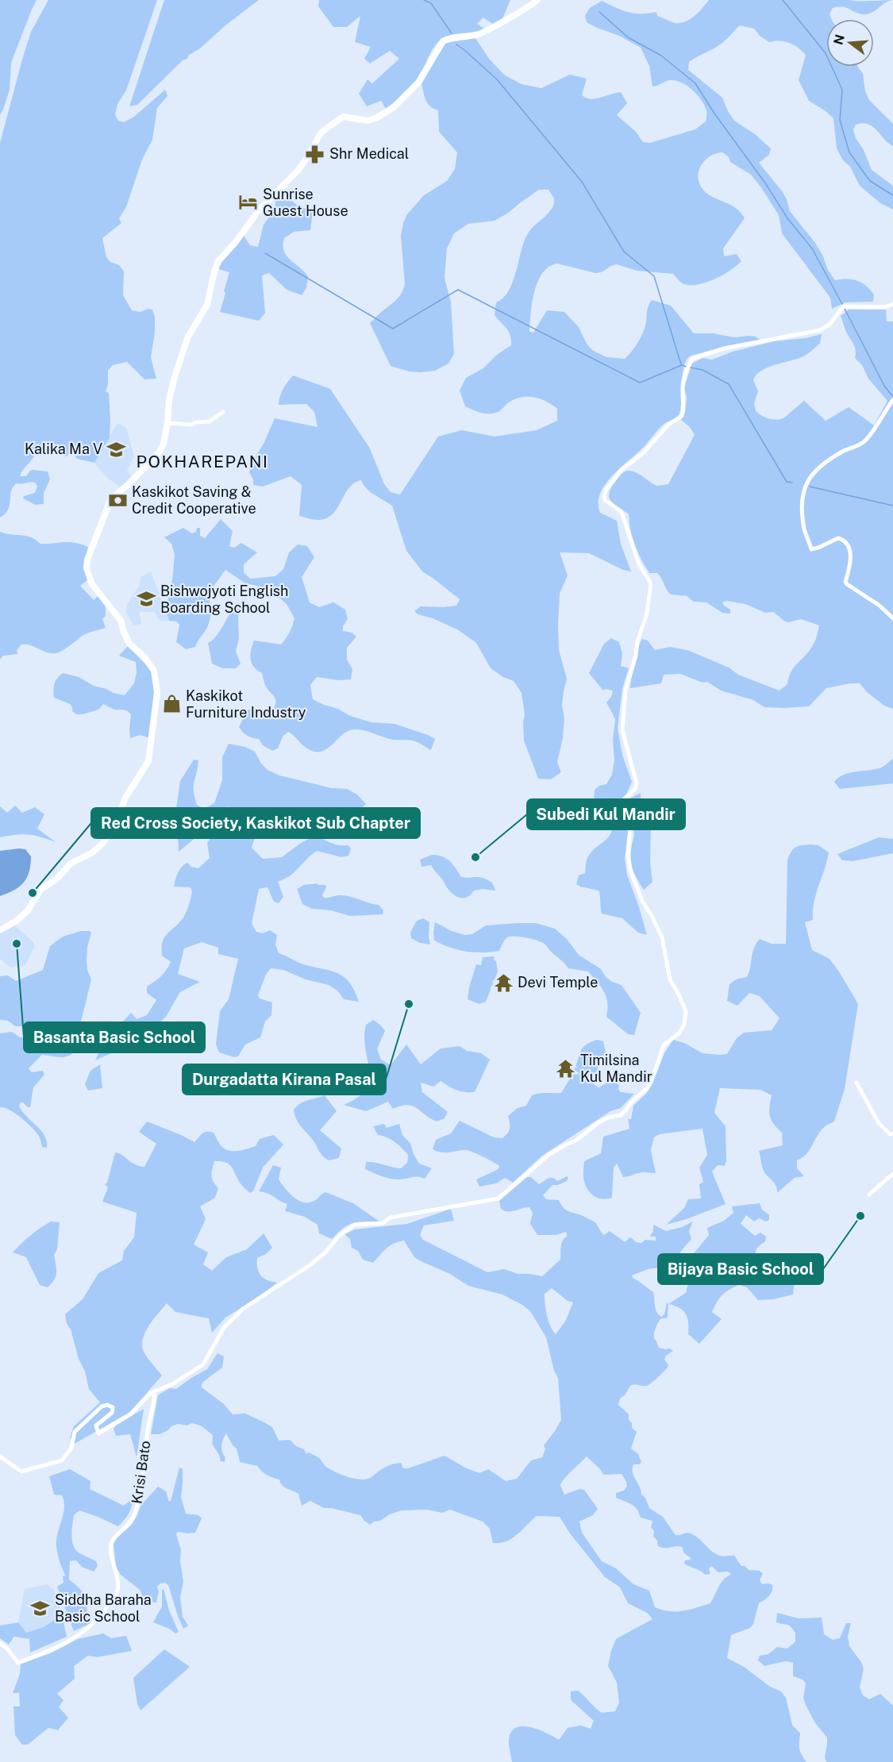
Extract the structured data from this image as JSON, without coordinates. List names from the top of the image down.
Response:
{
  "streets": {
    "street": ["Krisi Bato"]
  },
  "districts": ["POKHAREPANI"],
  "places": {
    "pharmacy": ["Shr Medical"],
    "hotel": ["Sunrise Guest House"],
    "school or university": ["Kalika Ma V", "Bishwojyoti English Boarding School", "Siddha Baraha Basic School"],
    "bank": ["Kaskikot Saving & Credit Cooperative"],
    "shop": ["Kaskikot Furniture Industry"],
    "other": [
      "Subedi Kul Mandir",
      "Red Cross Society, Kaskikot Sub Chapter",
      "Basanta Basic School",
      "Durgadatta Kirana Pasal",
      "Bijaya Basic School"
    ],
    "temple": ["Devi Temple", "Timilsina Kul Mandir"]
  },
  "north": "left"
}
